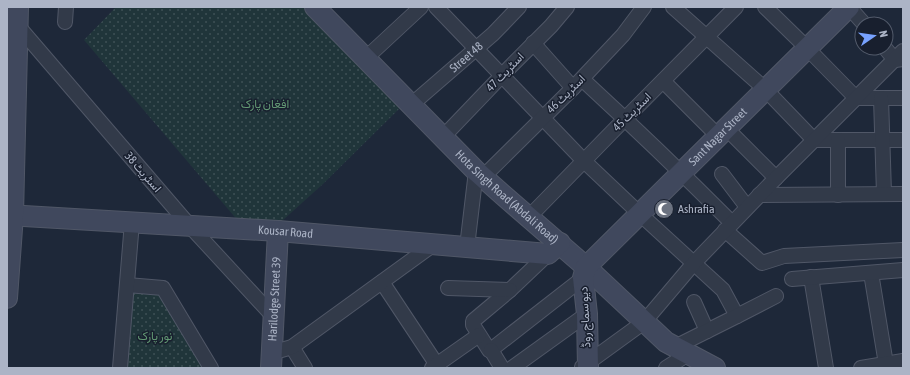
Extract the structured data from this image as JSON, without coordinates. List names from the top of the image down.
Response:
{
  "streets": {
    "main road": [
      "Sant Nagar Street",
      "Hota Singh Road (Abdali Road)",
      "Kousar Road",
      "Harilodge Street 39",
      "دیو سماج روڈ"
    ],
    "street": [
      "Street 48",
      "اسٹریٹ 47",
      "اسٹریٹ 46",
      "اسٹریٹ 45",
      "اسٹریٹ 38"
    ]
  },
  "crossings": [
    ["Street 48", "Hota Singh Road (Abdali Road)"],
    ["اسٹریٹ 47", "Hota Singh Road (Abdali Road)"],
    ["اسٹریٹ 46", "Hota Singh Road (Abdali Road)"],
    ["اسٹریٹ 45", "Hota Singh Road (Abdali Road)"],
    ["Sant Nagar Street", "Hota Singh Road (Abdali Road)"],
    ["Sant Nagar Street", "دیو سماج روڈ"],
    ["اسٹریٹ 38", "Kousar Road"],
    ["اسٹریٹ 38", "Harilodge Street 39"],
    ["Hota Singh Road (Abdali Road)", "Kousar Road"],
    ["Hota Singh Road (Abdali Road)", "دیو سماج روڈ"],
    ["Kousar Road", "Harilodge Street 39"]
  ],
  "parks": ["افغان پارک", "نور پارک"],
  "places": {
    "mosque": ["Ashrafia"]
  },
  "north": "right"
}
